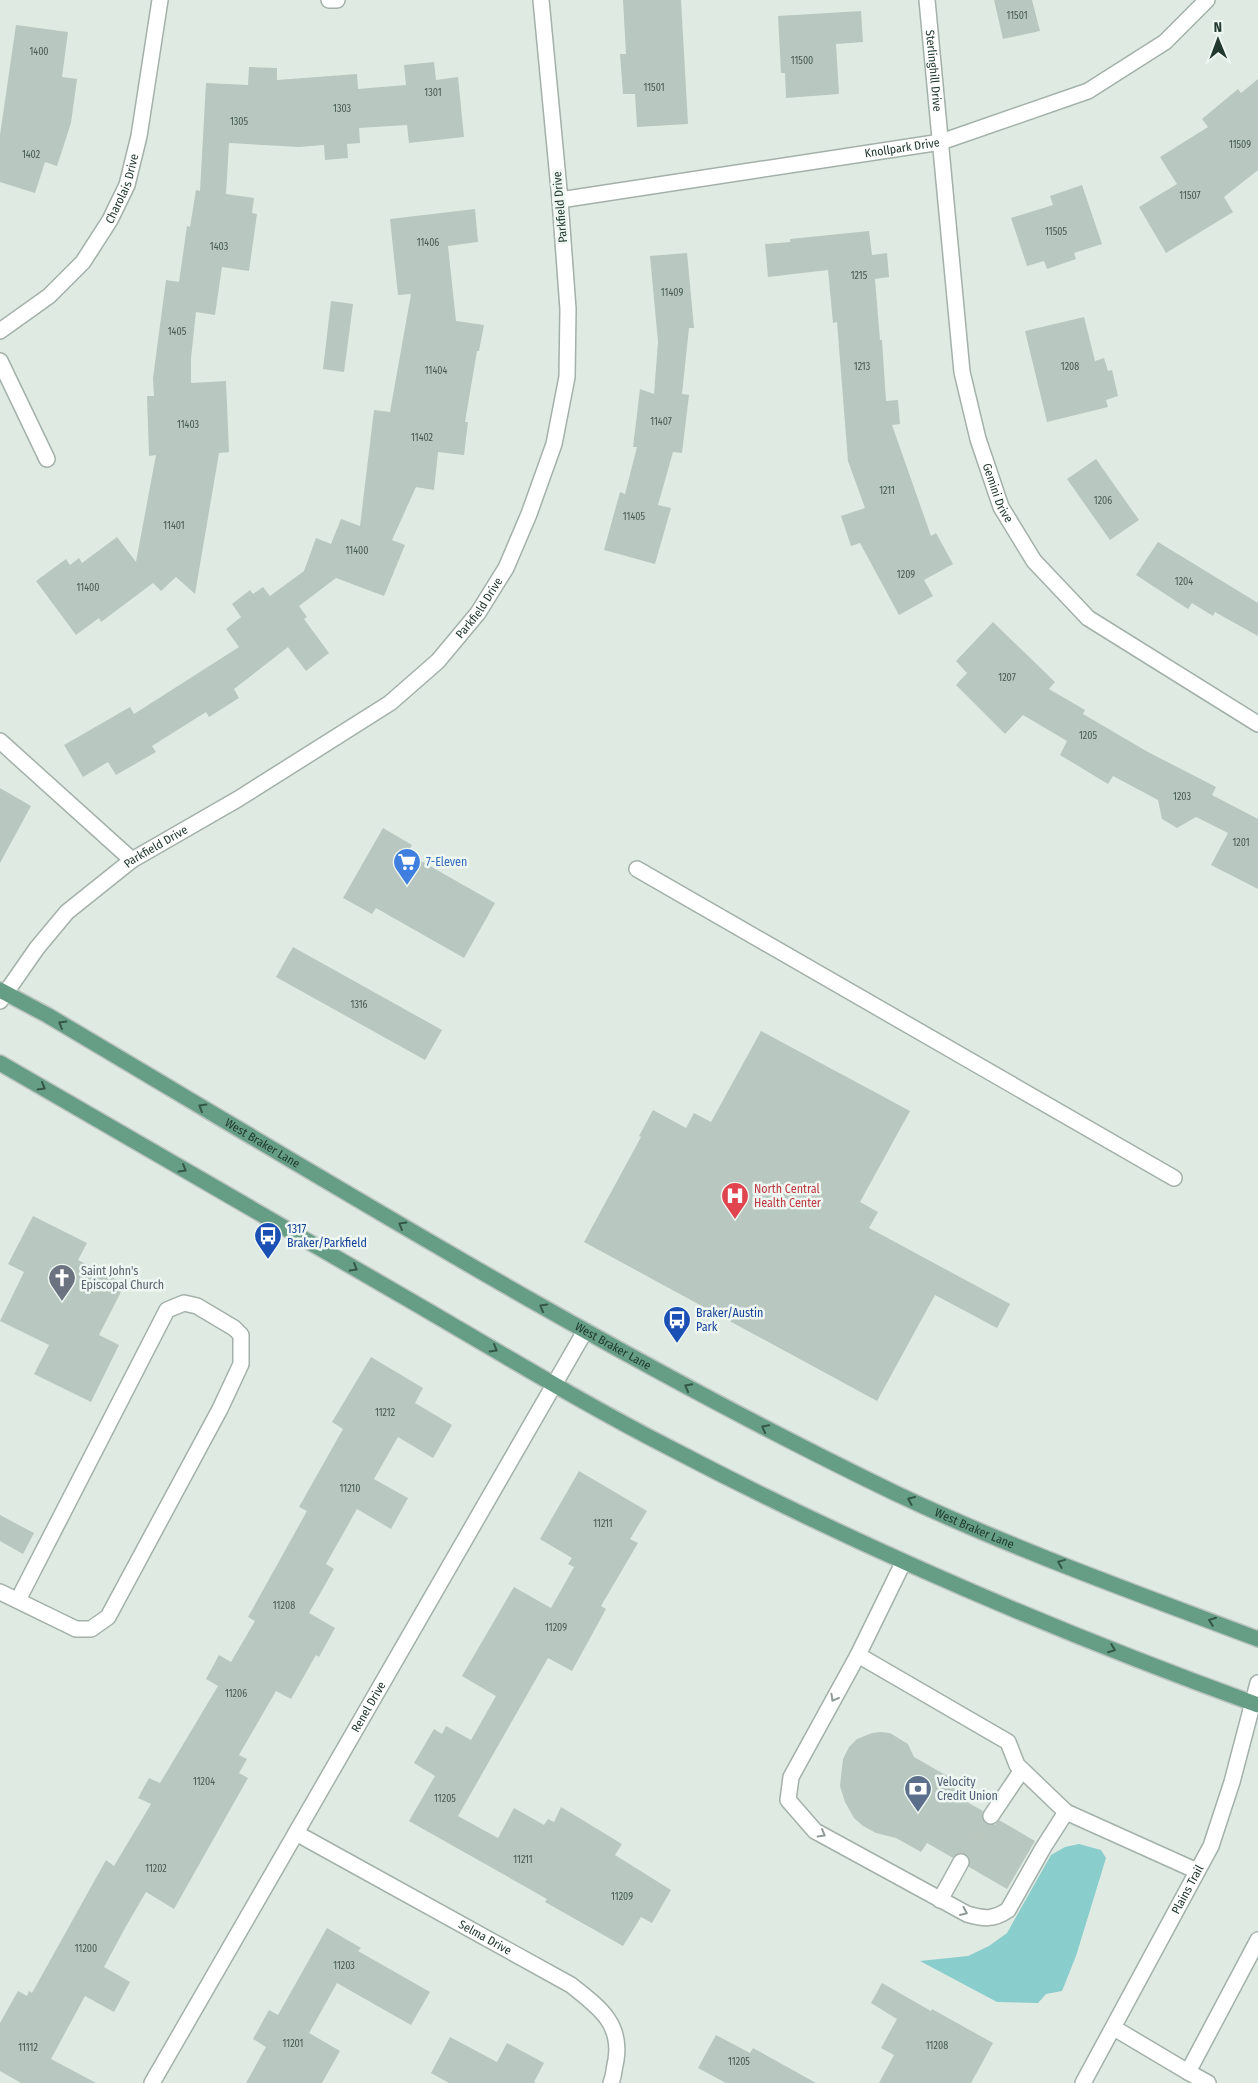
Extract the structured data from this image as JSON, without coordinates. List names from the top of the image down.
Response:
{
  "streets": {
    "main road": ["West Braker Lane"],
    "street": [
      "Sterlinghill Drive",
      "Knollpark Drive",
      "Charolais Drive",
      "Parkfield Drive",
      "Gemini Drive",
      "Renel Drive",
      "Plains Trail",
      "Selma Drive"
    ]
  },
  "crossings": [
    ["Sterlinghill Drive", "Knollpark Drive"],
    ["Sterlinghill Drive", "Gemini Drive"],
    ["Knollpark Drive", "Parkfield Drive"],
    ["Knollpark Drive", "Gemini Drive"],
    ["Parkfield Drive", "West Braker Lane"],
    ["West Braker Lane", "Renel Drive"],
    ["Renel Drive", "Selma Drive"]
  ],
  "places": {
    "supermarket": ["7-Eleven"],
    "hospital": ["North Central Health Center"],
    "bus stop": ["1317 Braker/Parkfield", "Braker/Austin Park"],
    "church": ["Saint John's Episcopal Church"],
    "bank": ["Velocity Credit Union"]
  },
  "house_numbers": [
    "11501",
    "1400",
    "11500",
    "11501",
    "1301",
    "1303",
    "1305",
    "11509",
    "1402",
    "11507",
    "11505",
    "11406",
    "1403",
    "1215",
    "11409",
    "1405",
    "1213",
    "1208",
    "11404",
    "11407",
    "11403",
    "11402",
    "1211",
    "1206",
    "11405",
    "11401",
    "11400",
    "1209",
    "1204",
    "11400",
    "1207",
    "1205",
    "1203",
    "1201",
    "1316",
    "11212",
    "11210",
    "11211",
    "11208",
    "11209",
    "11206",
    "11204",
    "11205",
    "11211",
    "11202",
    "11209",
    "11200",
    "11203",
    "11201",
    "11208",
    "11112",
    "11205"
  ],
  "north": "top"
}
